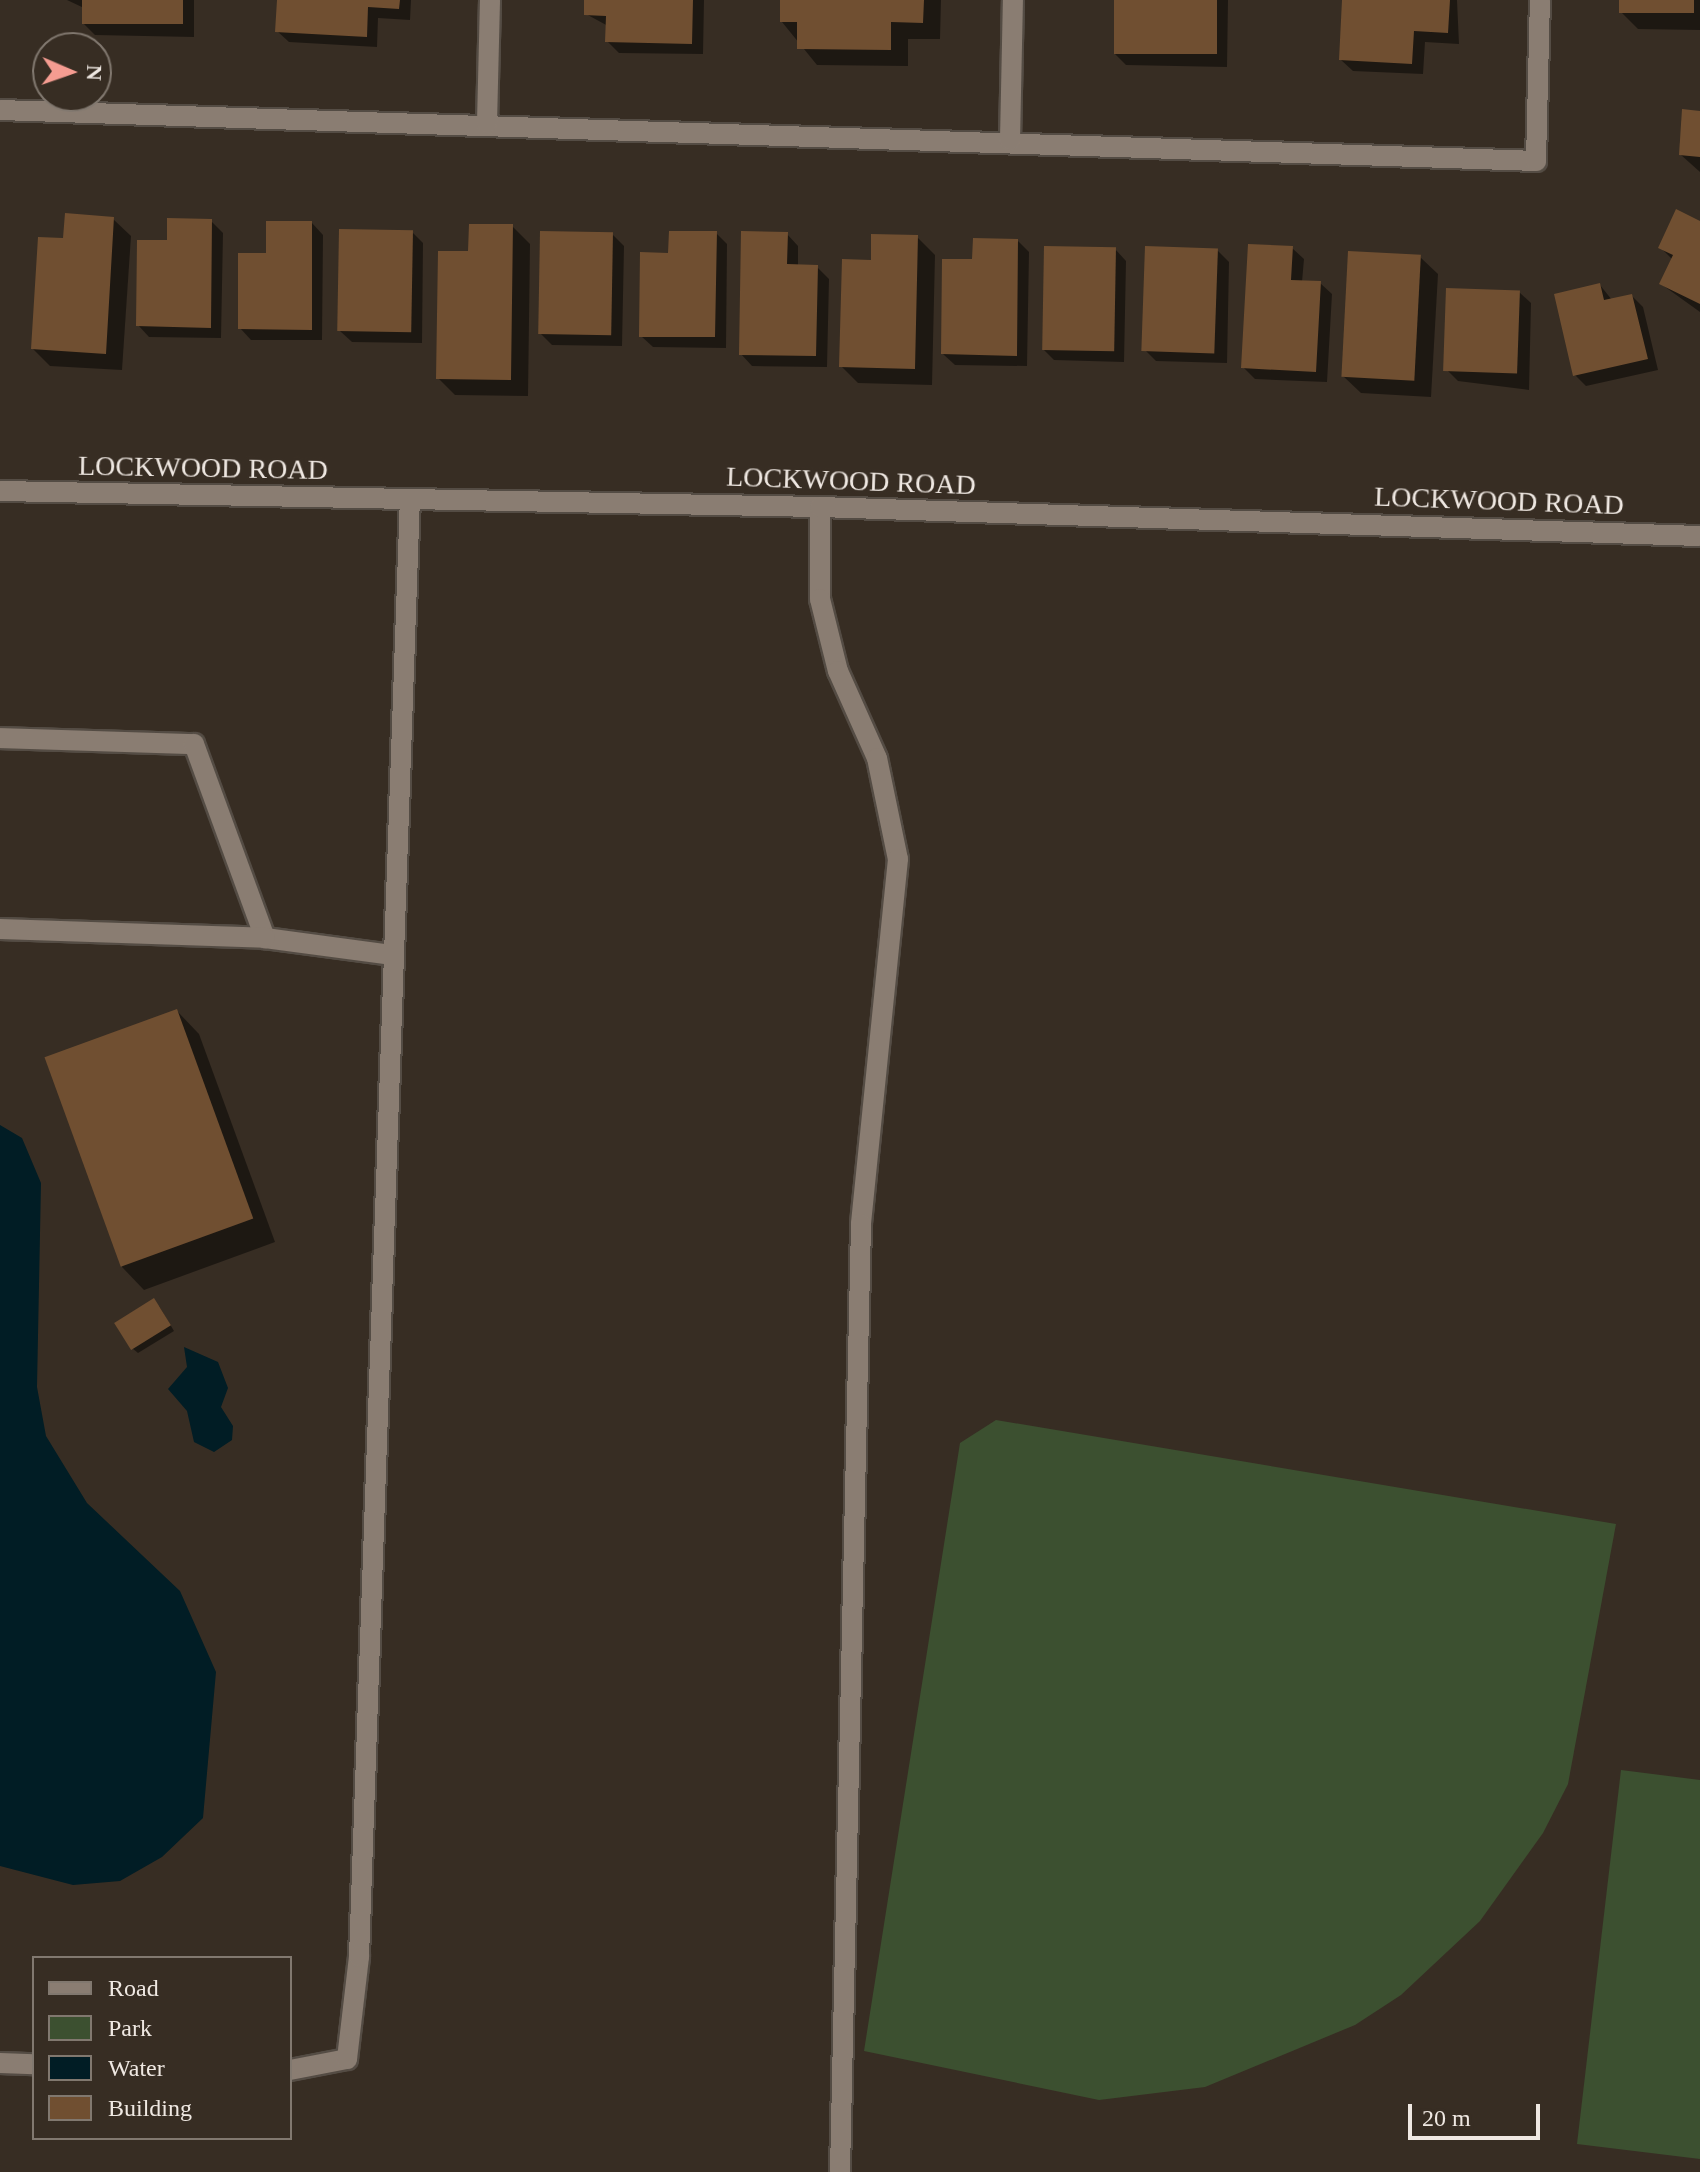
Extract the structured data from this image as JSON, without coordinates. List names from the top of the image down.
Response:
{
  "streets": {
    "street": ["LOCKWOOD ROAD"]
  },
  "legend": [
    "Road",
    "Park",
    "Water",
    "Building"
  ],
  "scale_bar": "20 m",
  "north": "right"
}
